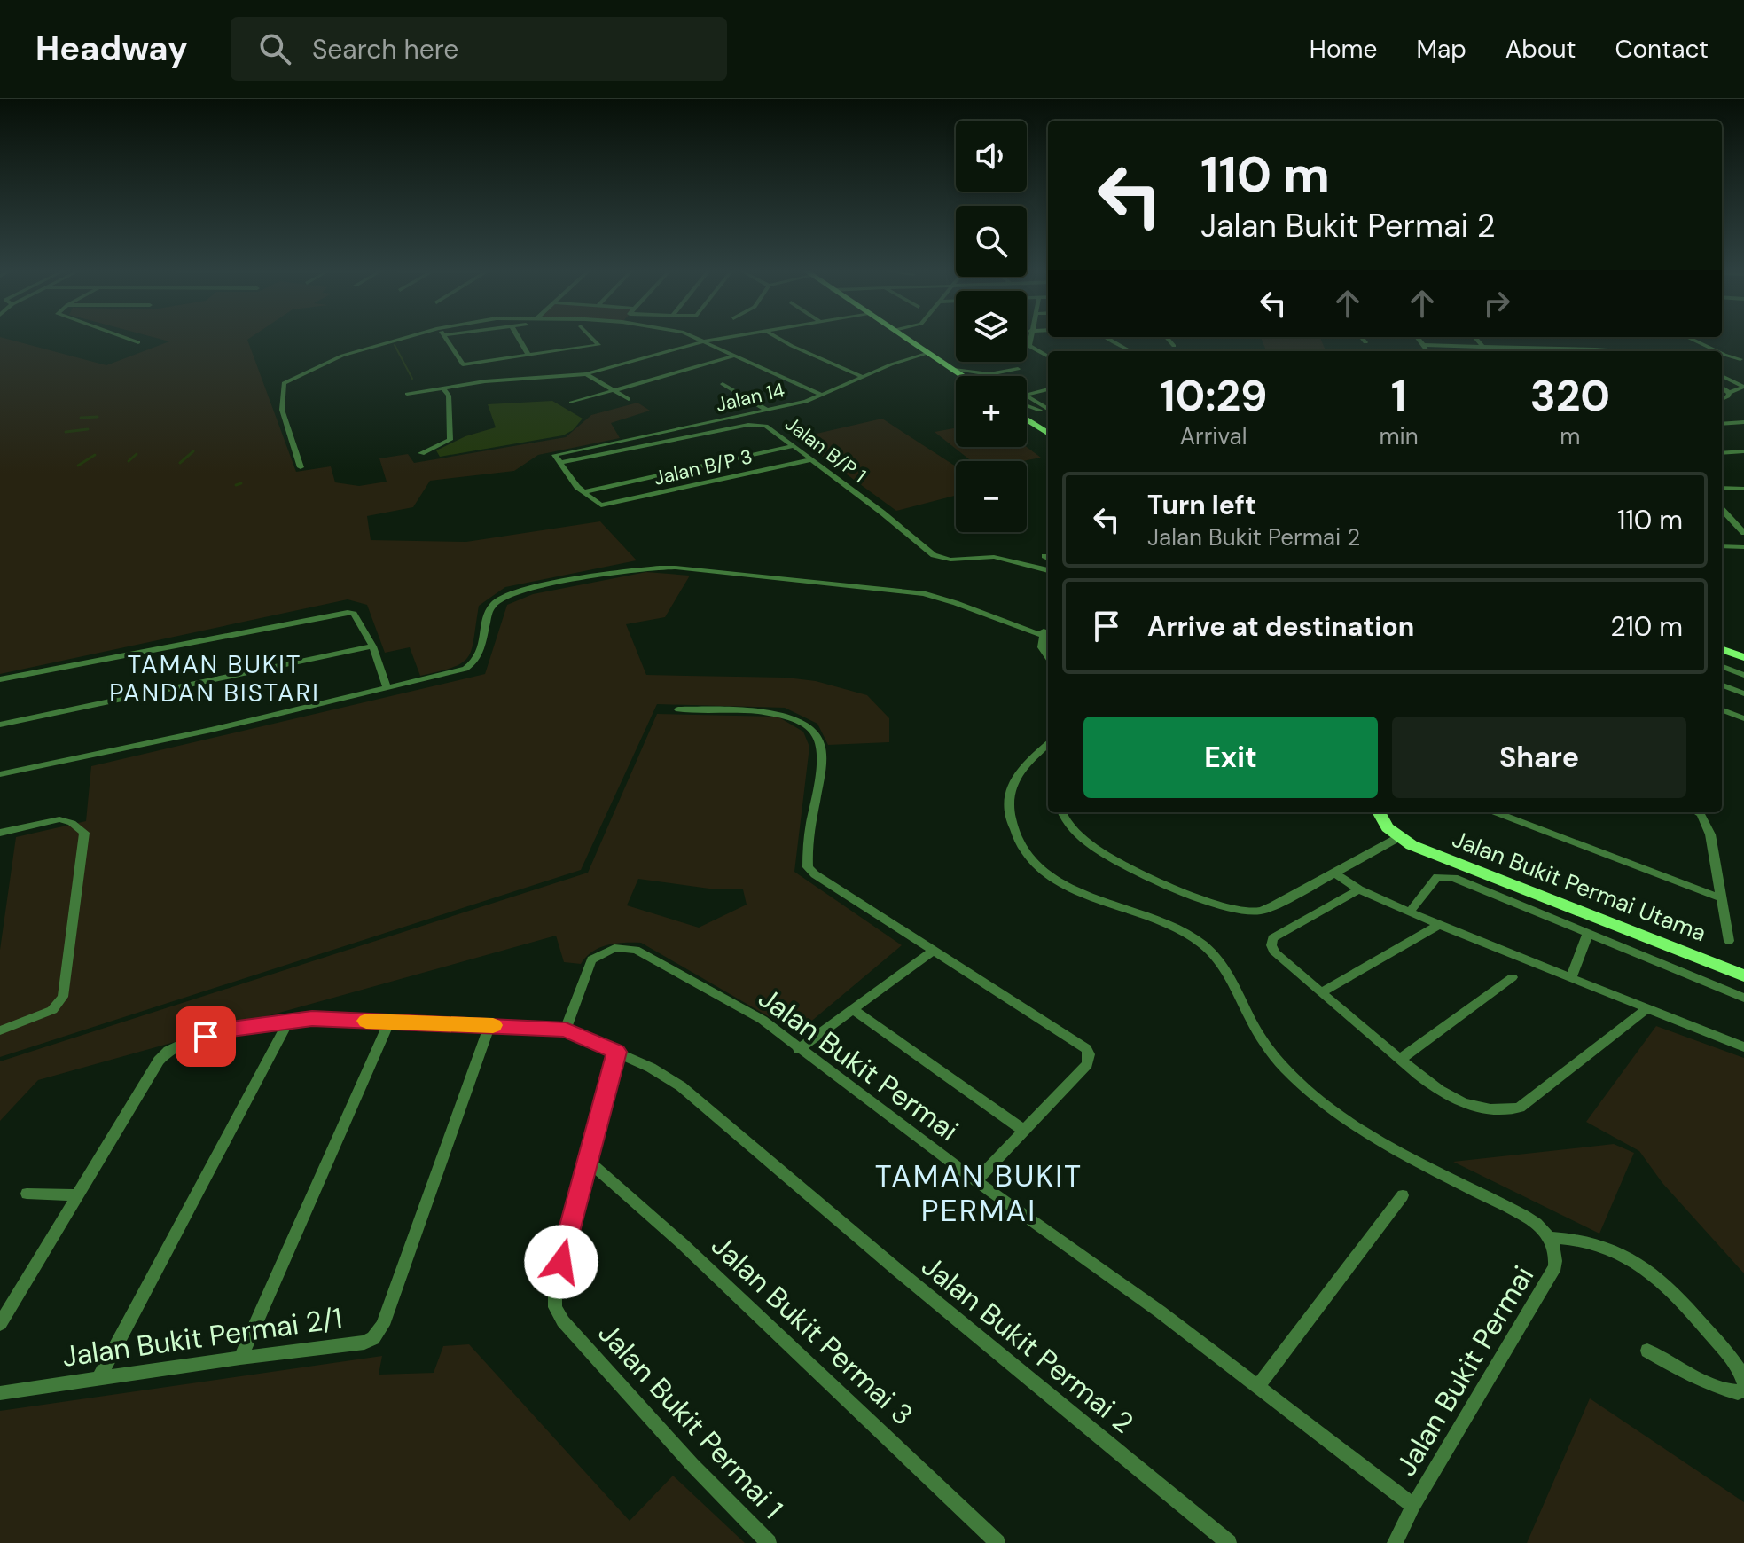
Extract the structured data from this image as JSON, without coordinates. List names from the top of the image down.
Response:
{
  "streets": {
    "street": [
      "Jalan 14",
      "Jalan B/P 1",
      "Jalan B/P 3",
      "Jalan Bukit Permai Utama",
      "Jalan Bukit Permai",
      "Jalan Bukit Permai 3",
      "Jalan Bukit Permai 2/1",
      "Jalan Bukit Permai 2",
      "Jalan Bukit Permai 1"
    ]
  },
  "crossings": [
    ["Jalan 14", "Jalan B/P 1"],
    ["Jalan B/P 1", "Jalan B/P 3"],
    ["Jalan Bukit Permai", "Jalan Bukit Permai 2"],
    ["Jalan Bukit Permai 3", "Jalan Bukit Permai 1"],
    ["Jalan Bukit Permai 2/1", "Jalan Bukit Permai 2"],
    ["Jalan Bukit Permai 2", "Jalan Bukit Permai 1"]
  ],
  "districts": ["TAMAN BUKIT PANDAN BISTARI", "TAMAN BUKIT PERMAI"],
  "page": {
    "header": "Headway",
    "search": "Search here",
    "nav": [
      "Home",
      "Map",
      "About",
      "Contact"
    ],
    "map_buttons": ["+", "−"],
    "turn": ["110 m", "Jalan Bukit Permai 2"],
    "eta": [
      "10:29",
      "Arrival",
      "1",
      "min",
      "320",
      "m"
    ],
    "list": [
      {
        "name": "Turn left",
        "note": "Jalan Bukit Permai 2",
        "value": "110 m"
      },
      {
        "name": "Arrive at destination",
        "value": "210 m"
      }
    ],
    "buttons": ["Exit", "Share"]
  }
}
